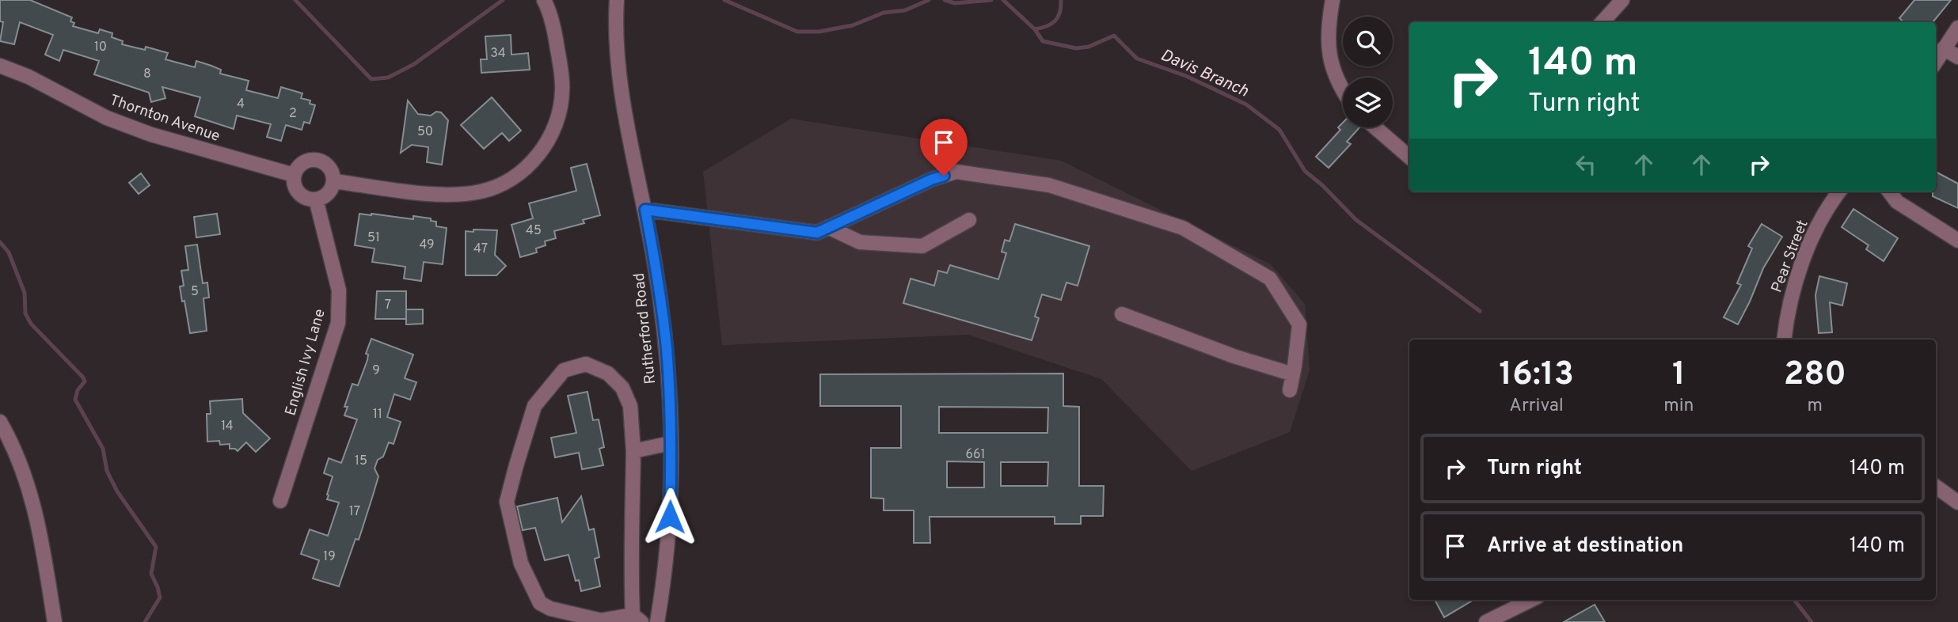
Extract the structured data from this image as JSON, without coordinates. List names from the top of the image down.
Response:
{
  "streets": {
    "street": [
      "Thornton Avenue",
      "Pear Street",
      "Rutherford Road",
      "English Ivy Lane"
    ]
  },
  "crossings": [
    ["Thornton Avenue", "English Ivy Lane"]
  ],
  "water": ["Davis Branch"],
  "house_numbers": [
    "10",
    "34",
    "8",
    "4",
    "2",
    "50",
    "45",
    "51",
    "49",
    "47",
    "5",
    "7",
    "9",
    "11",
    "14",
    "661",
    "15",
    "17",
    "19"
  ],
  "page": {
    "turn": ["140 m", "Turn right"],
    "eta": [
      "16:13",
      "Arrival",
      "1",
      "min",
      "280",
      "m"
    ],
    "list": [
      {
        "name": "Turn right",
        "value": "140 m"
      },
      {
        "name": "Arrive at destination",
        "value": "140 m"
      }
    ]
  }
}
